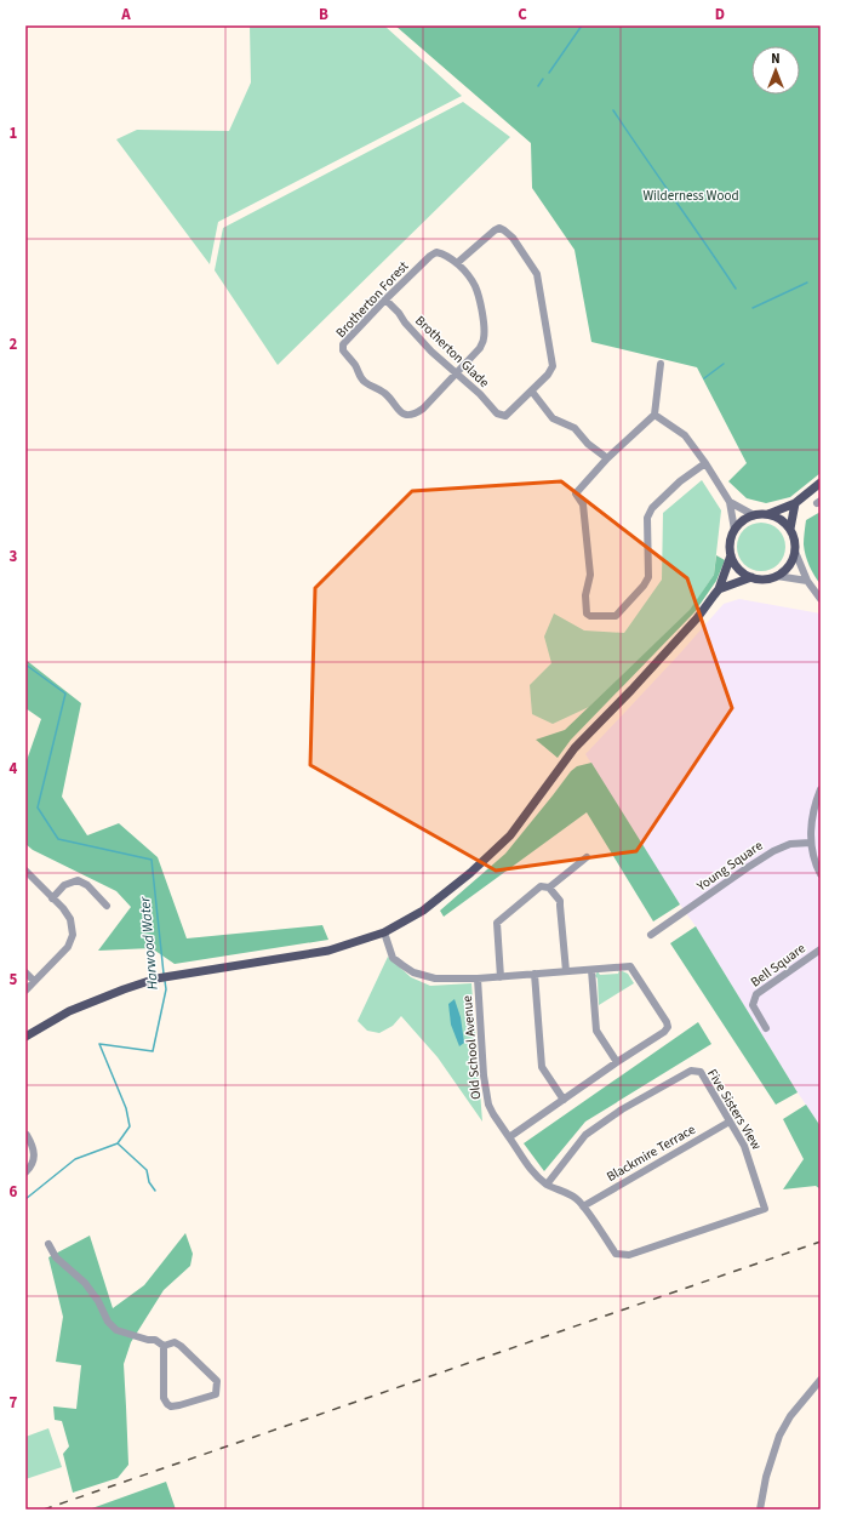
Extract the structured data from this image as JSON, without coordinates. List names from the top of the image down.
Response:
{
  "streets": {
    "street": [
      "Brotherton Forest",
      "Brotherton Glade",
      "Young Square",
      "Bell Square",
      "Old School Avenue",
      "Five Sisters View",
      "Blackmire Terrace"
    ]
  },
  "crossings": [
    ["Brotherton Forest", "Brotherton Glade"],
    ["Old School Avenue", "Five Sisters View"],
    ["Five Sisters View", "Blackmire Terrace"]
  ],
  "water": ["Harwood Water"],
  "parks": ["Wilderness Wood"],
  "north": "top",
  "grid": {
    "columns": [
      "A",
      "B",
      "C",
      "D"
    ],
    "rows": [
      "1",
      "2",
      "3",
      "4",
      "5",
      "6",
      "7"
    ]
  }
}
